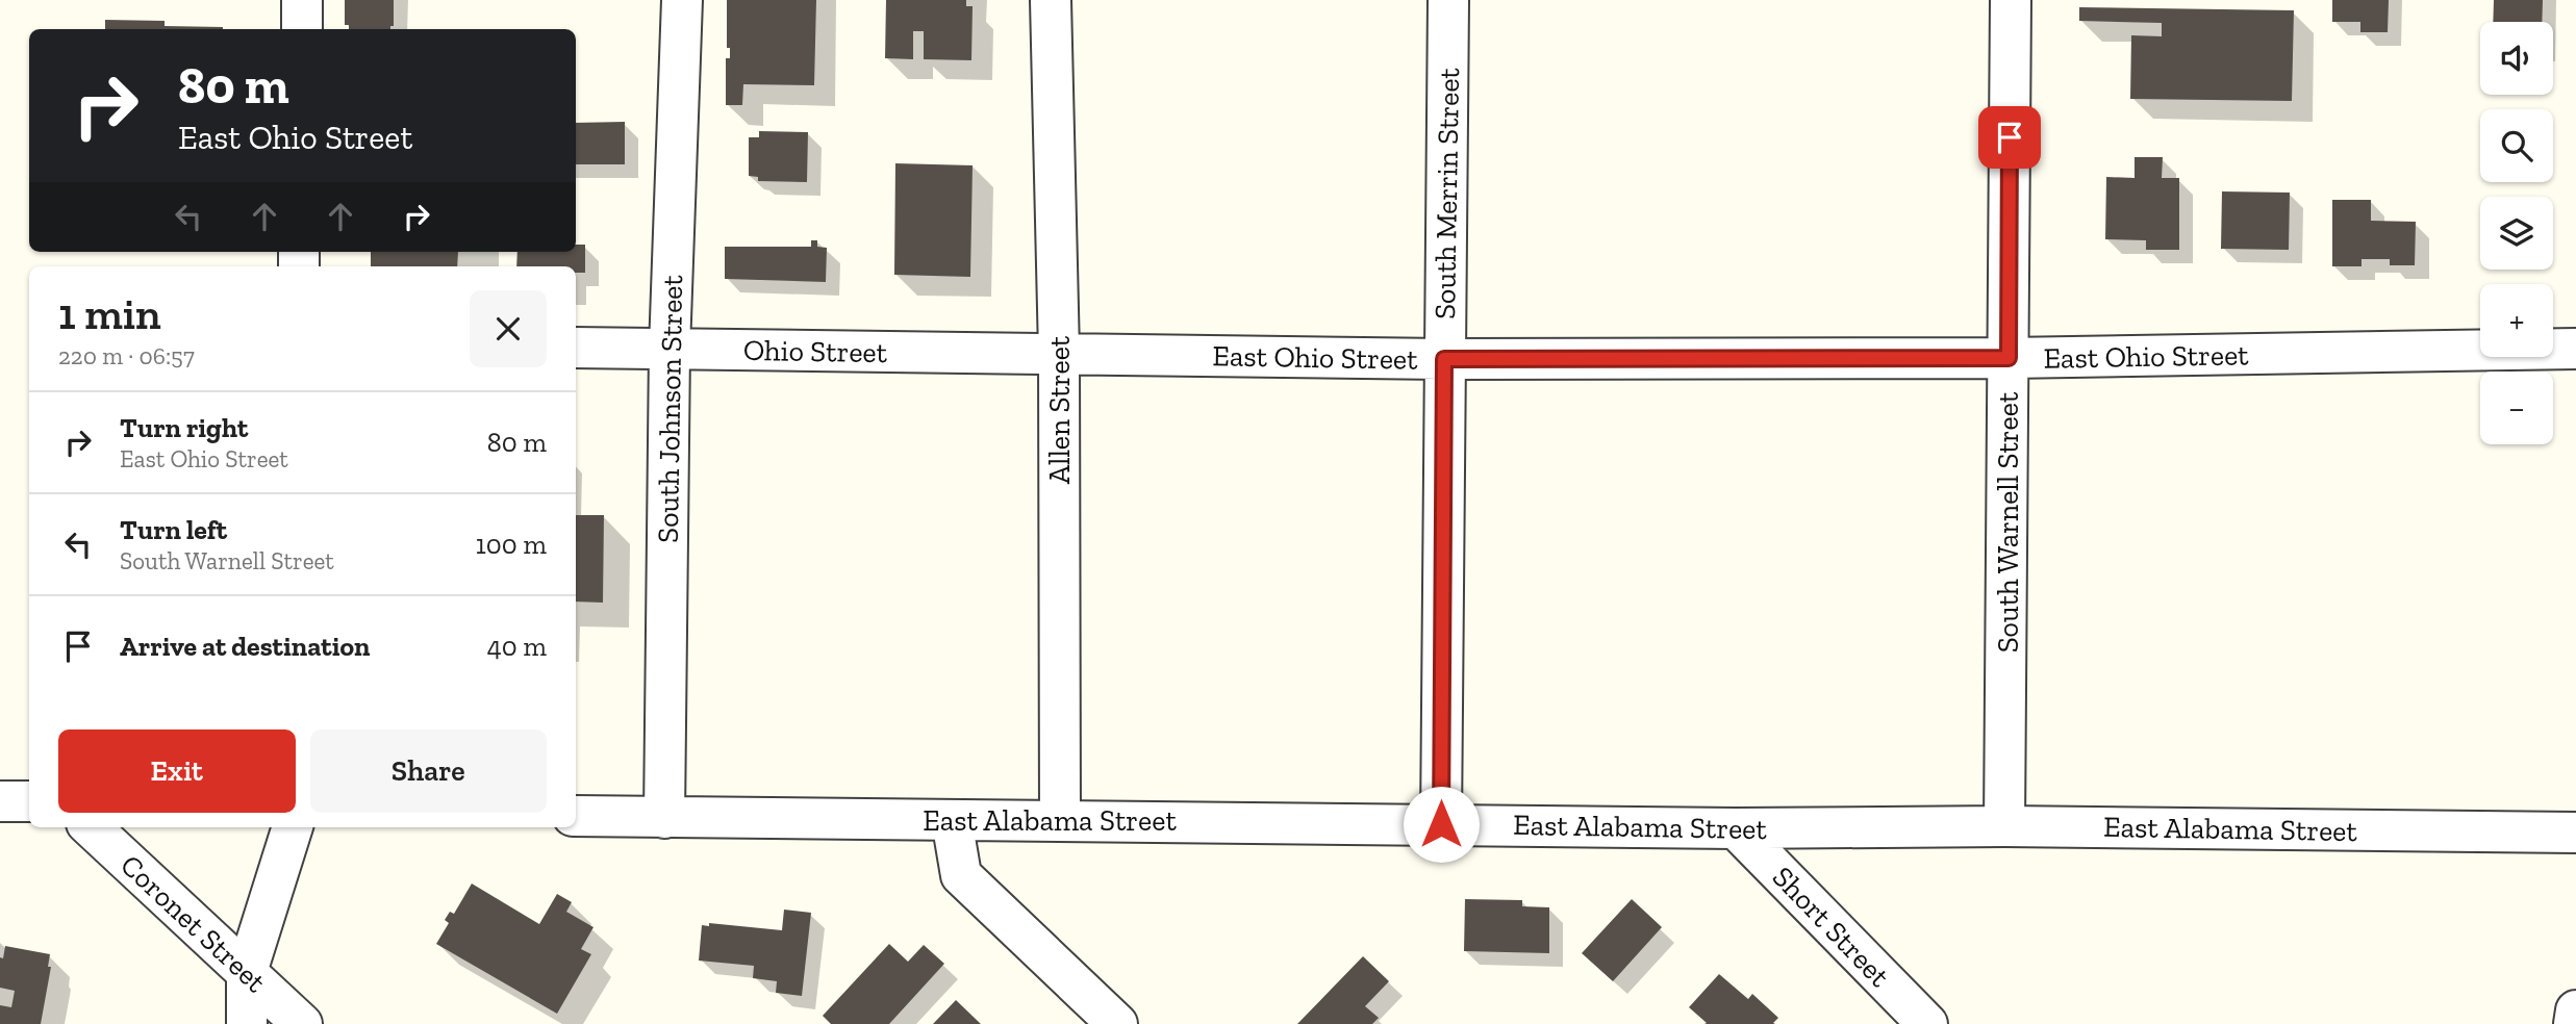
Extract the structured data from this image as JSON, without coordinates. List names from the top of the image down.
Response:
{
  "streets": {
    "street": [
      "South Merrin Street",
      "Ohio Street",
      "East Ohio Street",
      "South Johnson Street",
      "Allen Street",
      "South Warnell Street",
      "East Alabama Street",
      "Coronet Street",
      "Short Street"
    ]
  },
  "crossings": [
    ["South Merrin Street", "East Ohio Street"],
    ["South Merrin Street", "East Alabama Street"],
    ["Ohio Street", "East Ohio Street"],
    ["Ohio Street", "South Johnson Street"],
    ["Ohio Street", "Allen Street"],
    ["East Ohio Street", "Allen Street"],
    ["East Ohio Street", "South Warnell Street"],
    ["South Johnson Street", "East Alabama Street"],
    ["Allen Street", "East Alabama Street"],
    ["South Warnell Street", "East Alabama Street"],
    ["East Alabama Street", "Short Street"]
  ],
  "page": {
    "map_buttons": ["+", "−"],
    "turn": ["80 m", "East Ohio Street"],
    "heading": ["1 min", "220 m · 06:57"],
    "list": [
      {
        "name": "Turn right",
        "note": "East Ohio Street",
        "value": "80 m"
      },
      {
        "name": "Turn left",
        "note": "South Warnell Street",
        "value": "100 m"
      },
      {
        "name": "Arrive at destination",
        "value": "40 m"
      }
    ],
    "buttons": ["Exit", "Share"]
  }
}
